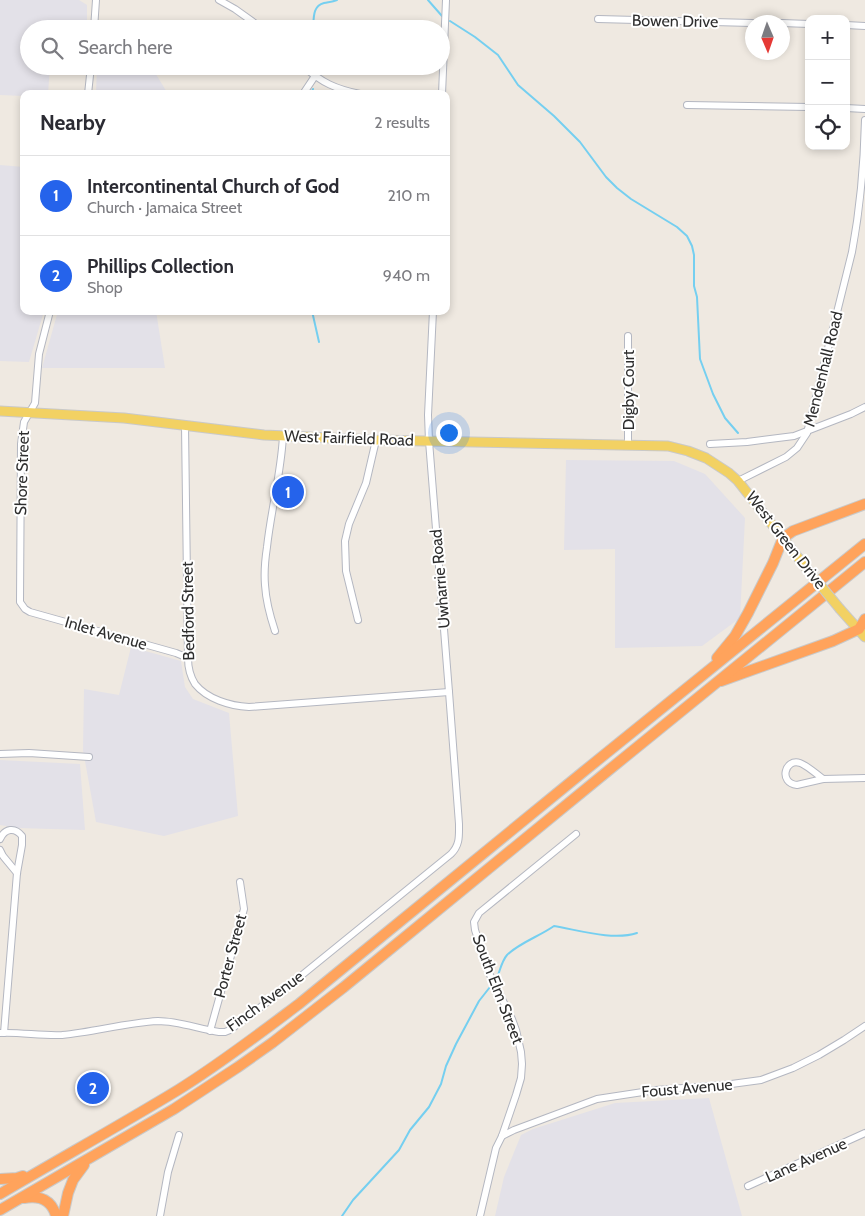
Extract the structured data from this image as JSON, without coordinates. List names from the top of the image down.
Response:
{
  "streets": {
    "main road": ["West Fairfield Road", "West Green Drive"],
    "street": [
      "Bowen Drive",
      "Mendenhall Road",
      "Digby Court",
      "Shore Street",
      "Uwharrie Road",
      "Bedford Street",
      "Inlet Avenue",
      "Porter Street",
      "South Elm Street",
      "Finch Avenue",
      "Foust Avenue",
      "Lane Avenue"
    ]
  },
  "crossings": [
    ["Mendenhall Road", "West Green Drive"],
    ["Digby Court", "West Fairfield Road"],
    ["West Fairfield Road", "Shore Street"],
    ["West Fairfield Road", "West Green Drive"],
    ["West Fairfield Road", "Uwharrie Road"],
    ["West Fairfield Road", "Bedford Street"],
    ["Shore Street", "Inlet Avenue"],
    ["Uwharrie Road", "Bedford Street"],
    ["Uwharrie Road", "Finch Avenue"],
    ["Bedford Street", "Inlet Avenue"],
    ["Porter Street", "Finch Avenue"],
    ["South Elm Street", "Foust Avenue"]
  ],
  "north": "bottom",
  "page": {
    "map_buttons": ["+", "−"],
    "search": "Search here",
    "heading": ["Nearby", "2 results"],
    "list": [
      {
        "mark": "1",
        "name": "Intercontinental Church of God",
        "note": "Church · Jamaica Street",
        "value": "210 m"
      },
      {
        "mark": "2",
        "name": "Phillips Collection",
        "note": "Shop",
        "value": "940 m"
      }
    ],
    "pins": ["1", "2"]
  }
}
